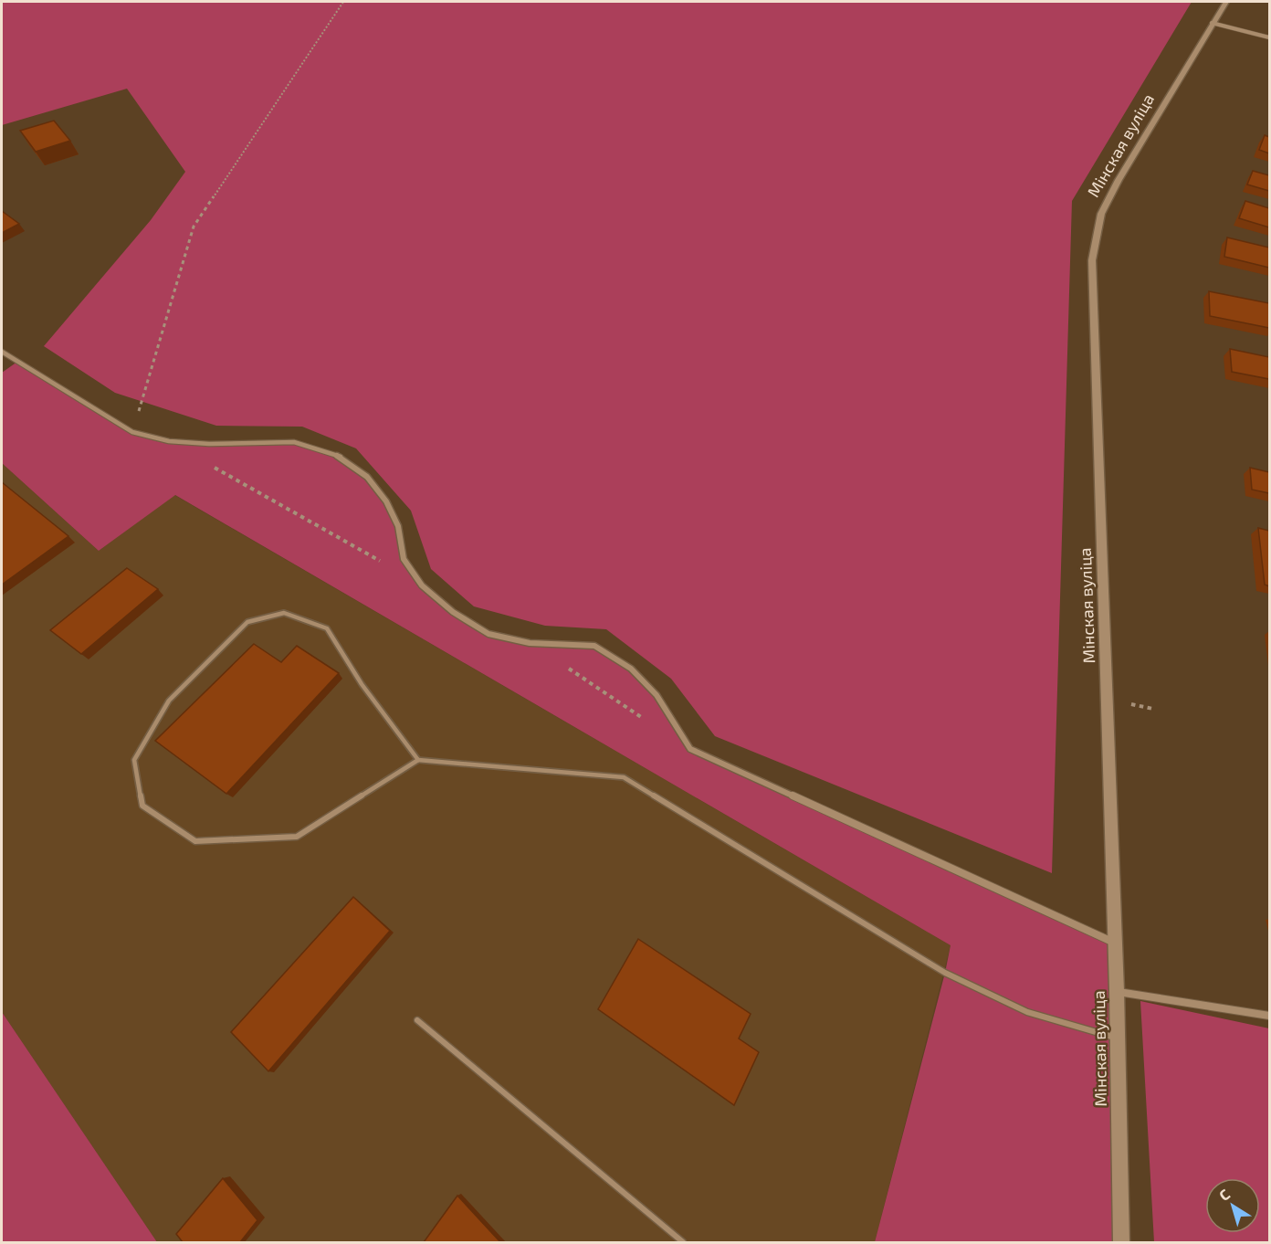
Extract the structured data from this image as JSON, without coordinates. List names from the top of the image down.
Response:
{
  "streets": {
    "main road": ["Мінская вуліца"]
  },
  "north": "top left"
}
